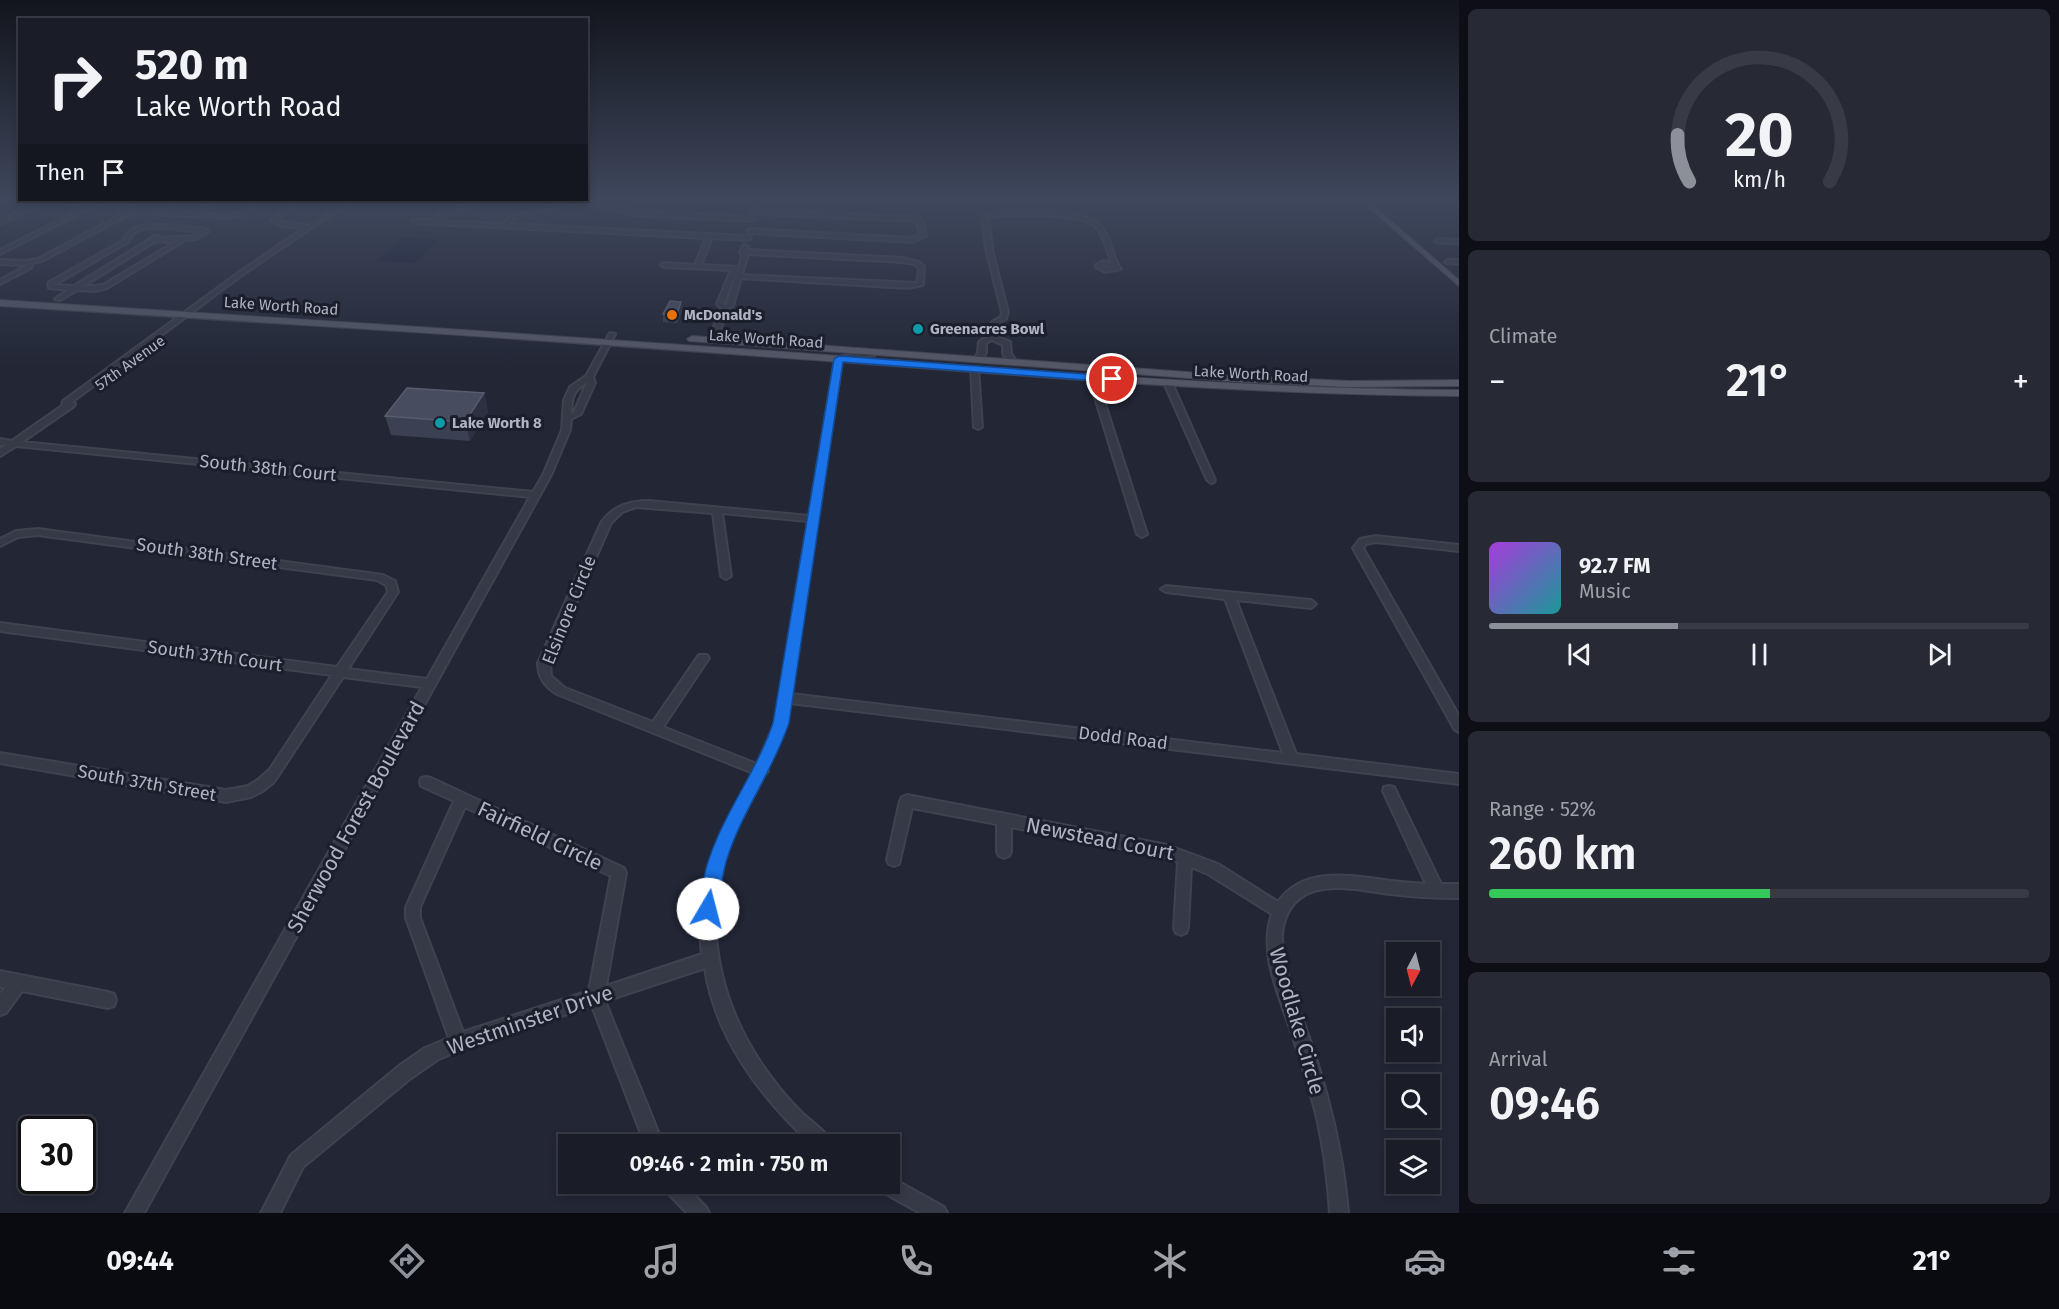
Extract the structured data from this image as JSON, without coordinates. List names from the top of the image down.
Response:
{
  "streets": {
    "main road": ["Lake Worth Road"],
    "street": [
      "57th Avenue",
      "South 38th Court",
      "South 38th Street",
      "Elsinore Circle",
      "South 37th Court",
      "Dodd Road",
      "South 37th Street",
      "Sherwood Forest Boulevard",
      "Fairfield Circle",
      "Newstead Court",
      "Westminster Drive",
      "Woodlake Circle"
    ]
  },
  "crossings": [
    ["Lake Worth Road", "57th Avenue"],
    ["Lake Worth Road", "Sherwood Forest Boulevard"],
    ["57th Avenue", "South 38th Court"],
    ["South 38th Court", "Sherwood Forest Boulevard"],
    ["South 38th Street", "South 37th Street"],
    ["South 37th Court", "South 37th Street"],
    ["South 37th Court", "Sherwood Forest Boulevard"],
    ["Fairfield Circle", "Westminster Drive"],
    ["Newstead Court", "Woodlake Circle"]
  ],
  "places": ["McDonald's", "Greenacres Bowl", "Lake Worth 8"],
  "north": "bottom",
  "page": {
    "turn": ["520 m", "Lake Worth Road"],
    "then": "Then",
    "tile": [
      "Climate",
      ["Range · 52%", "260 km"],
      ["Arrival", "09:46"]
    ],
    "heat": ["−", "21°", "+"],
    "song": ["92.7 FM", "Music"],
    "limit": "30",
    "trip": "09:46 · 2 min · 750 m",
    "tabs": ["09:44", "21°"],
    "gauge": ["20", "km/h"]
  }
}
